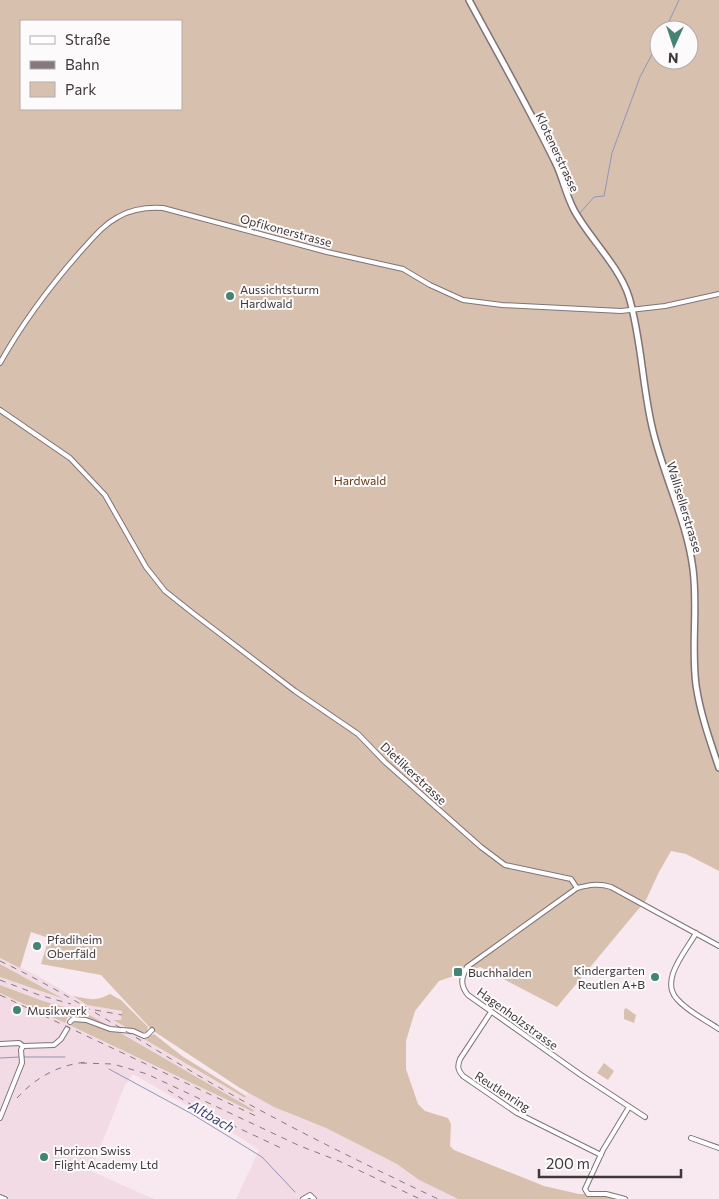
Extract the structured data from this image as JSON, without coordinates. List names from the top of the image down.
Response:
{
  "streets": {
    "street": [
      "Klotenerstrasse",
      "Opfikonerstrasse",
      "Wallisellerstrasse",
      "Dietlikerstrasse",
      "Hagenholzstrasse",
      "Reutlenring"
    ]
  },
  "crossings": [
    ["Klotenerstrasse", "Opfikonerstrasse"],
    ["Klotenerstrasse", "Wallisellerstrasse"],
    ["Opfikonerstrasse", "Wallisellerstrasse"],
    ["Dietlikerstrasse", "Hagenholzstrasse"],
    ["Hagenholzstrasse", "Reutlenring"]
  ],
  "water": ["Altbach"],
  "parks": ["Hardwald"],
  "places": {
    "other": [
      "Aussichtsturm Hardwald",
      "Pfadiheim Oberfäld",
      "Kindergarten Reutlen A+B",
      "Musikwerk",
      "Horizon Swiss Flight Academy Ltd"
    ],
    "transit": ["Buchhalden"]
  },
  "legend": ["Straße", "Bahn", "Park"],
  "scale_bar": "200 m",
  "north": "bottom"
}
